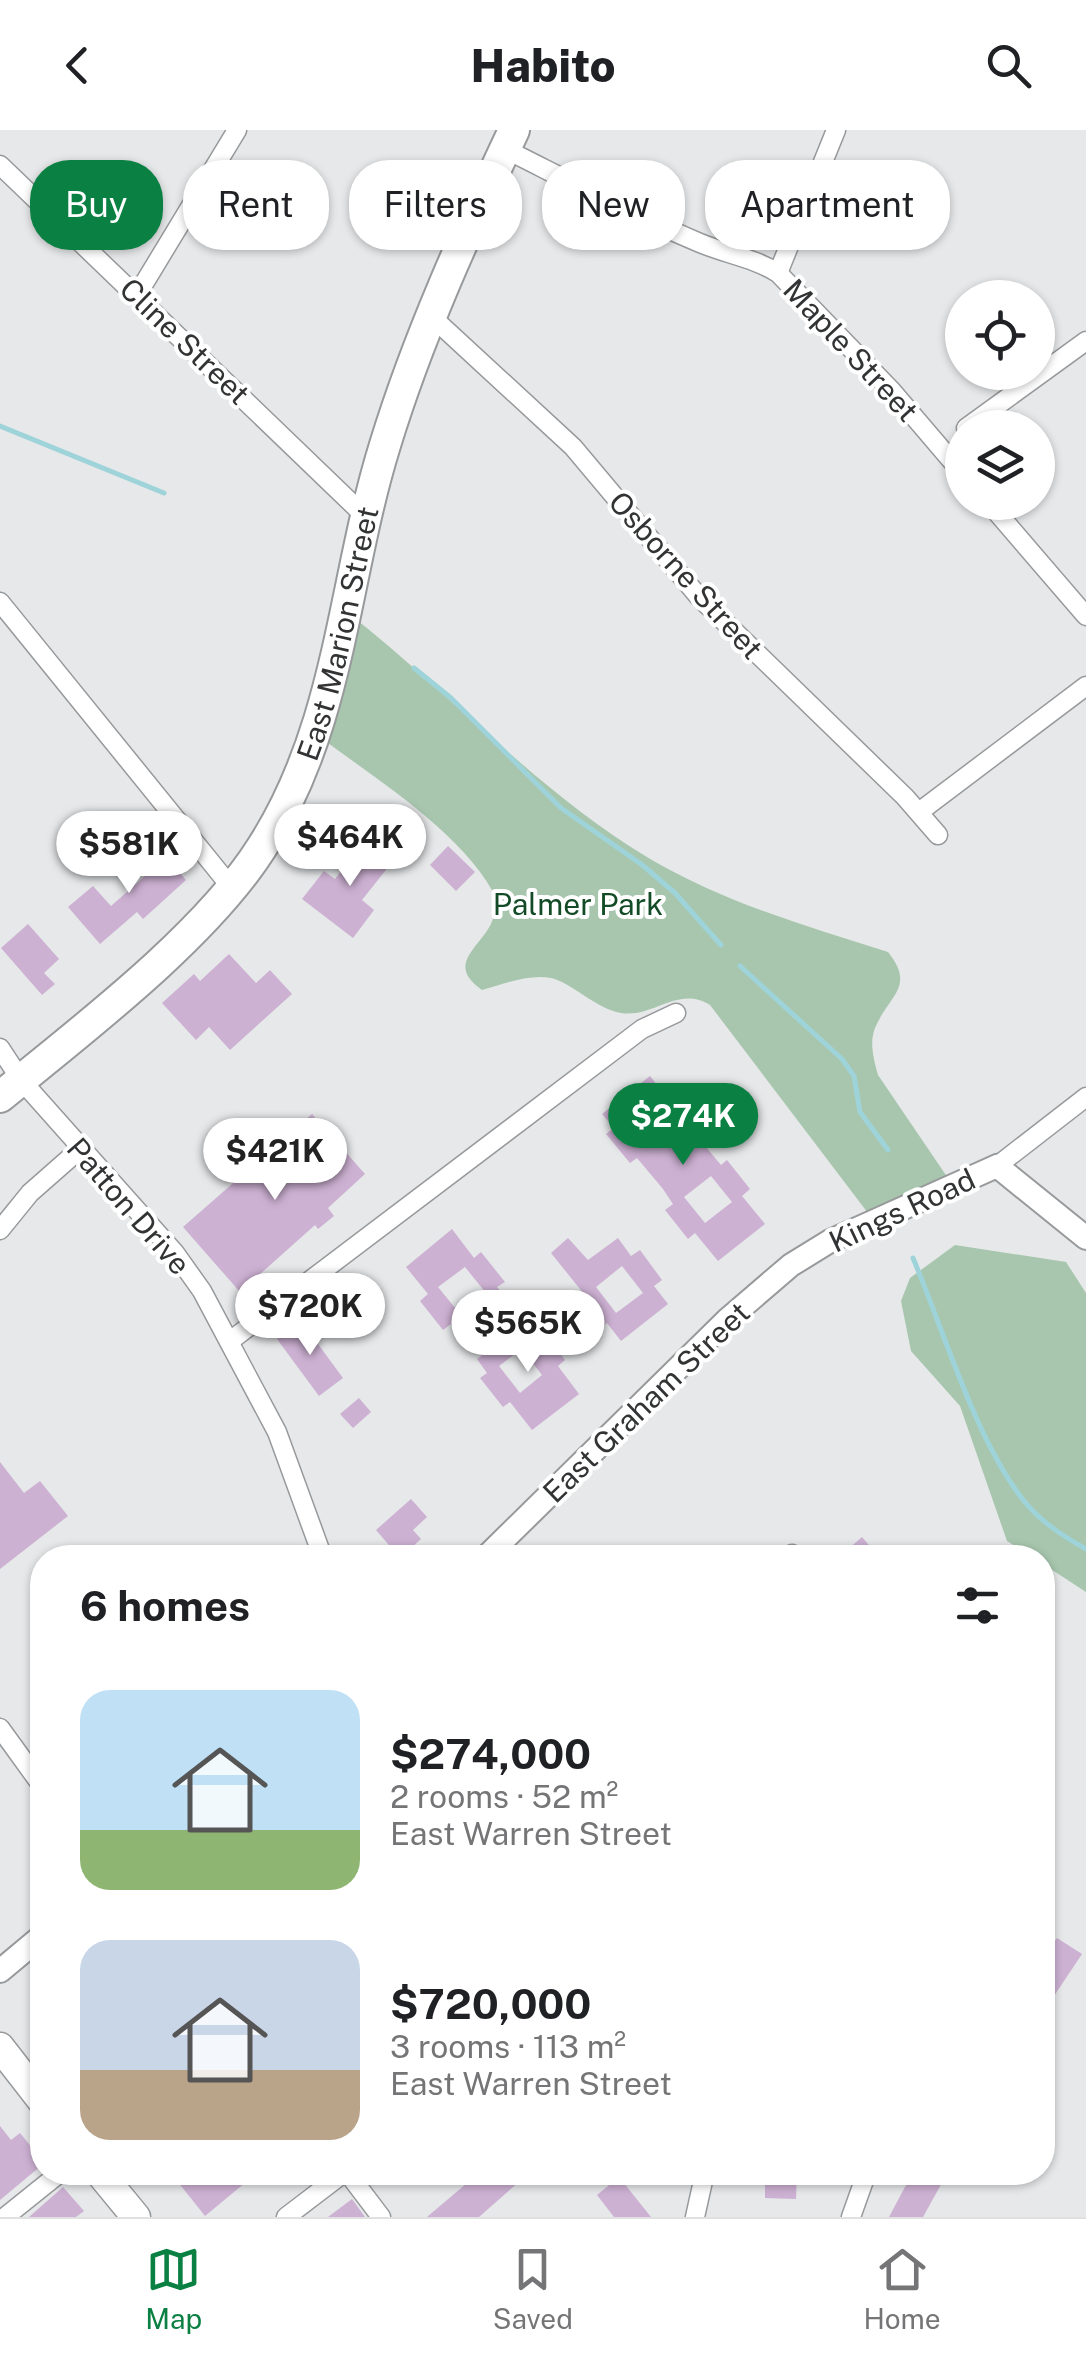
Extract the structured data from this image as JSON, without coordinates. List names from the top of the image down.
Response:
{
  "streets": {
    "main road": ["East Marion Street"],
    "street": [
      "Cline Street",
      "Maple Street",
      "Osborne Street",
      "Patton Drive",
      "Kings Road",
      "East Graham Street"
    ]
  },
  "crossings": [
    ["Cline Street", "East Marion Street"],
    ["Maple Street", "East Marion Street"],
    ["Osborne Street", "East Marion Street"],
    ["East Marion Street", "Patton Drive"],
    ["Kings Road", "East Graham Street"]
  ],
  "parks": ["Palmer Park"],
  "page": {
    "header": "Habito",
    "chip": [
      "Buy",
      "Rent",
      "Filters",
      "New",
      "Apartment"
    ],
    "price": [
      "$464K",
      "$581K",
      "$274K",
      "$421K",
      "$720K",
      "$565K"
    ],
    "heading": "6 homes",
    "list": [
      {
        "name": "$274,000",
        "note": "2 rooms · 52 m² · East Warren Street"
      },
      {
        "name": "$720,000",
        "note": "3 rooms · 113 m² · East Warren Street"
      }
    ],
    "tabs": ["Map", "Saved", "Home"]
  }
}
